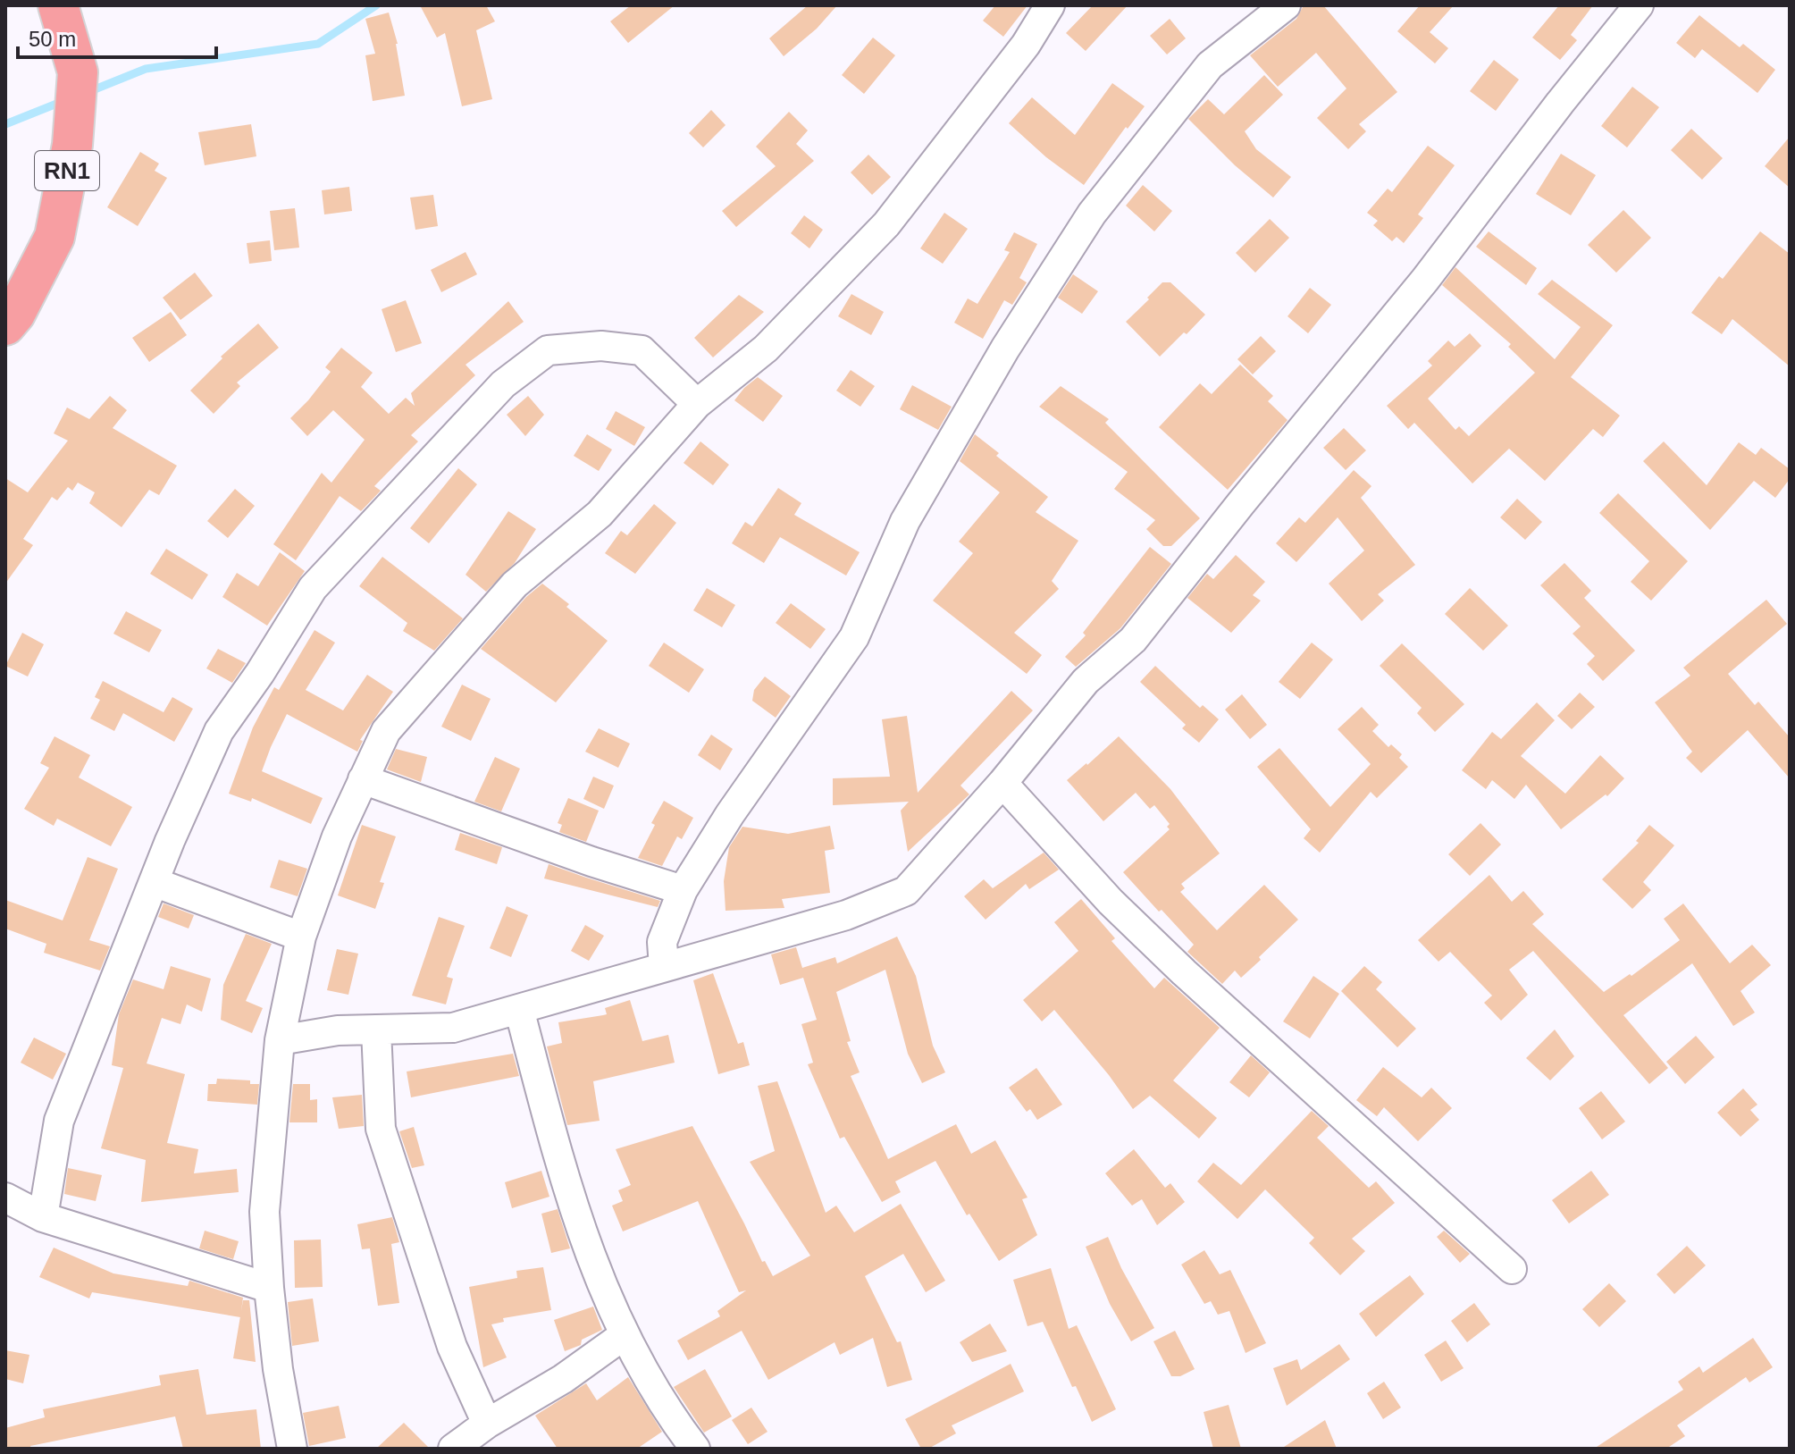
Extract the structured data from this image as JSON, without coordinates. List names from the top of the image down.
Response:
{
  "streets": {
    "highway": ["RN1"]
  },
  "scale_bar": "50 m"
}
